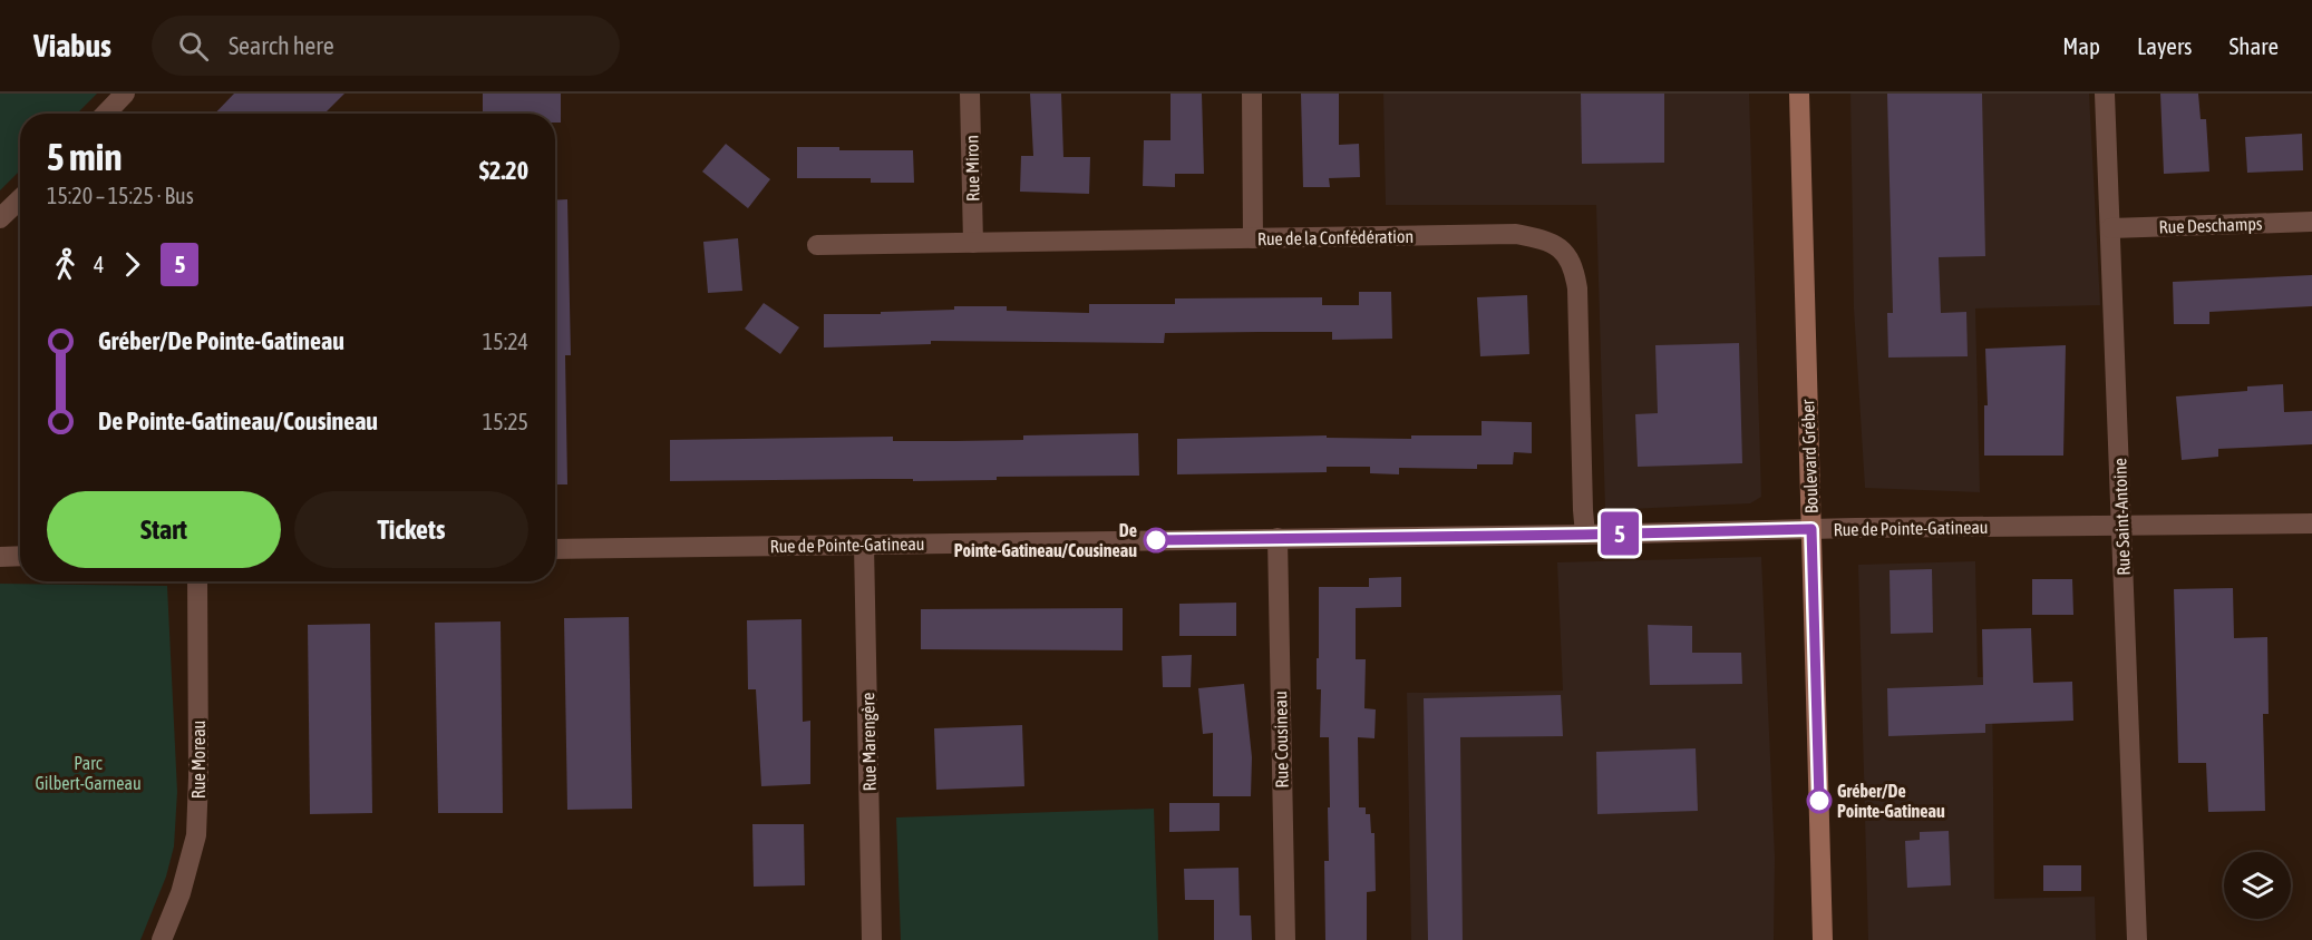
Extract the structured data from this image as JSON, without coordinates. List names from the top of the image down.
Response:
{
  "streets": {
    "main road": ["Boulevard Gréber"],
    "street": [
      "Rue Miron",
      "Rue Deschamps",
      "Rue de la Confédération",
      "Rue Saint-Antoine",
      "Rue de Pointe-Gatineau",
      "Rue Cousineau",
      "Rue Marengère",
      "Rue Moreau"
    ]
  },
  "crossings": [
    ["Rue Miron", "Rue de la Confédération"],
    ["Rue Deschamps", "Rue Saint-Antoine"],
    ["Rue de la Confédération", "Rue de Pointe-Gatineau"],
    ["Boulevard Gréber", "Rue de Pointe-Gatineau"],
    ["Rue Saint-Antoine", "Rue de Pointe-Gatineau"],
    ["Rue de Pointe-Gatineau", "Rue Cousineau"],
    ["Rue de Pointe-Gatineau", "Rue Marengère"]
  ],
  "parks": ["Parc Gilbert-Garneau"],
  "places": ["De Pointe-Gatineau/Cousineau", "Gréber/De Pointe-Gatineau"],
  "lines": ["bus line 5"],
  "page": {
    "header": "Viabus",
    "search": "Search here",
    "nav": ["Map", "Layers", "Share"],
    "on_map": "5",
    "heading": ["5 min", "15:20 – 15:25 · Bus", "$2.20"],
    "legs": ["4", "5"],
    "list": [
      {
        "name": "Gréber/De Pointe-Gatineau",
        "value": "15:24"
      },
      {
        "name": "De Pointe-Gatineau/Cousineau",
        "value": "15:25"
      }
    ],
    "buttons": ["Start", "Tickets"]
  }
}
